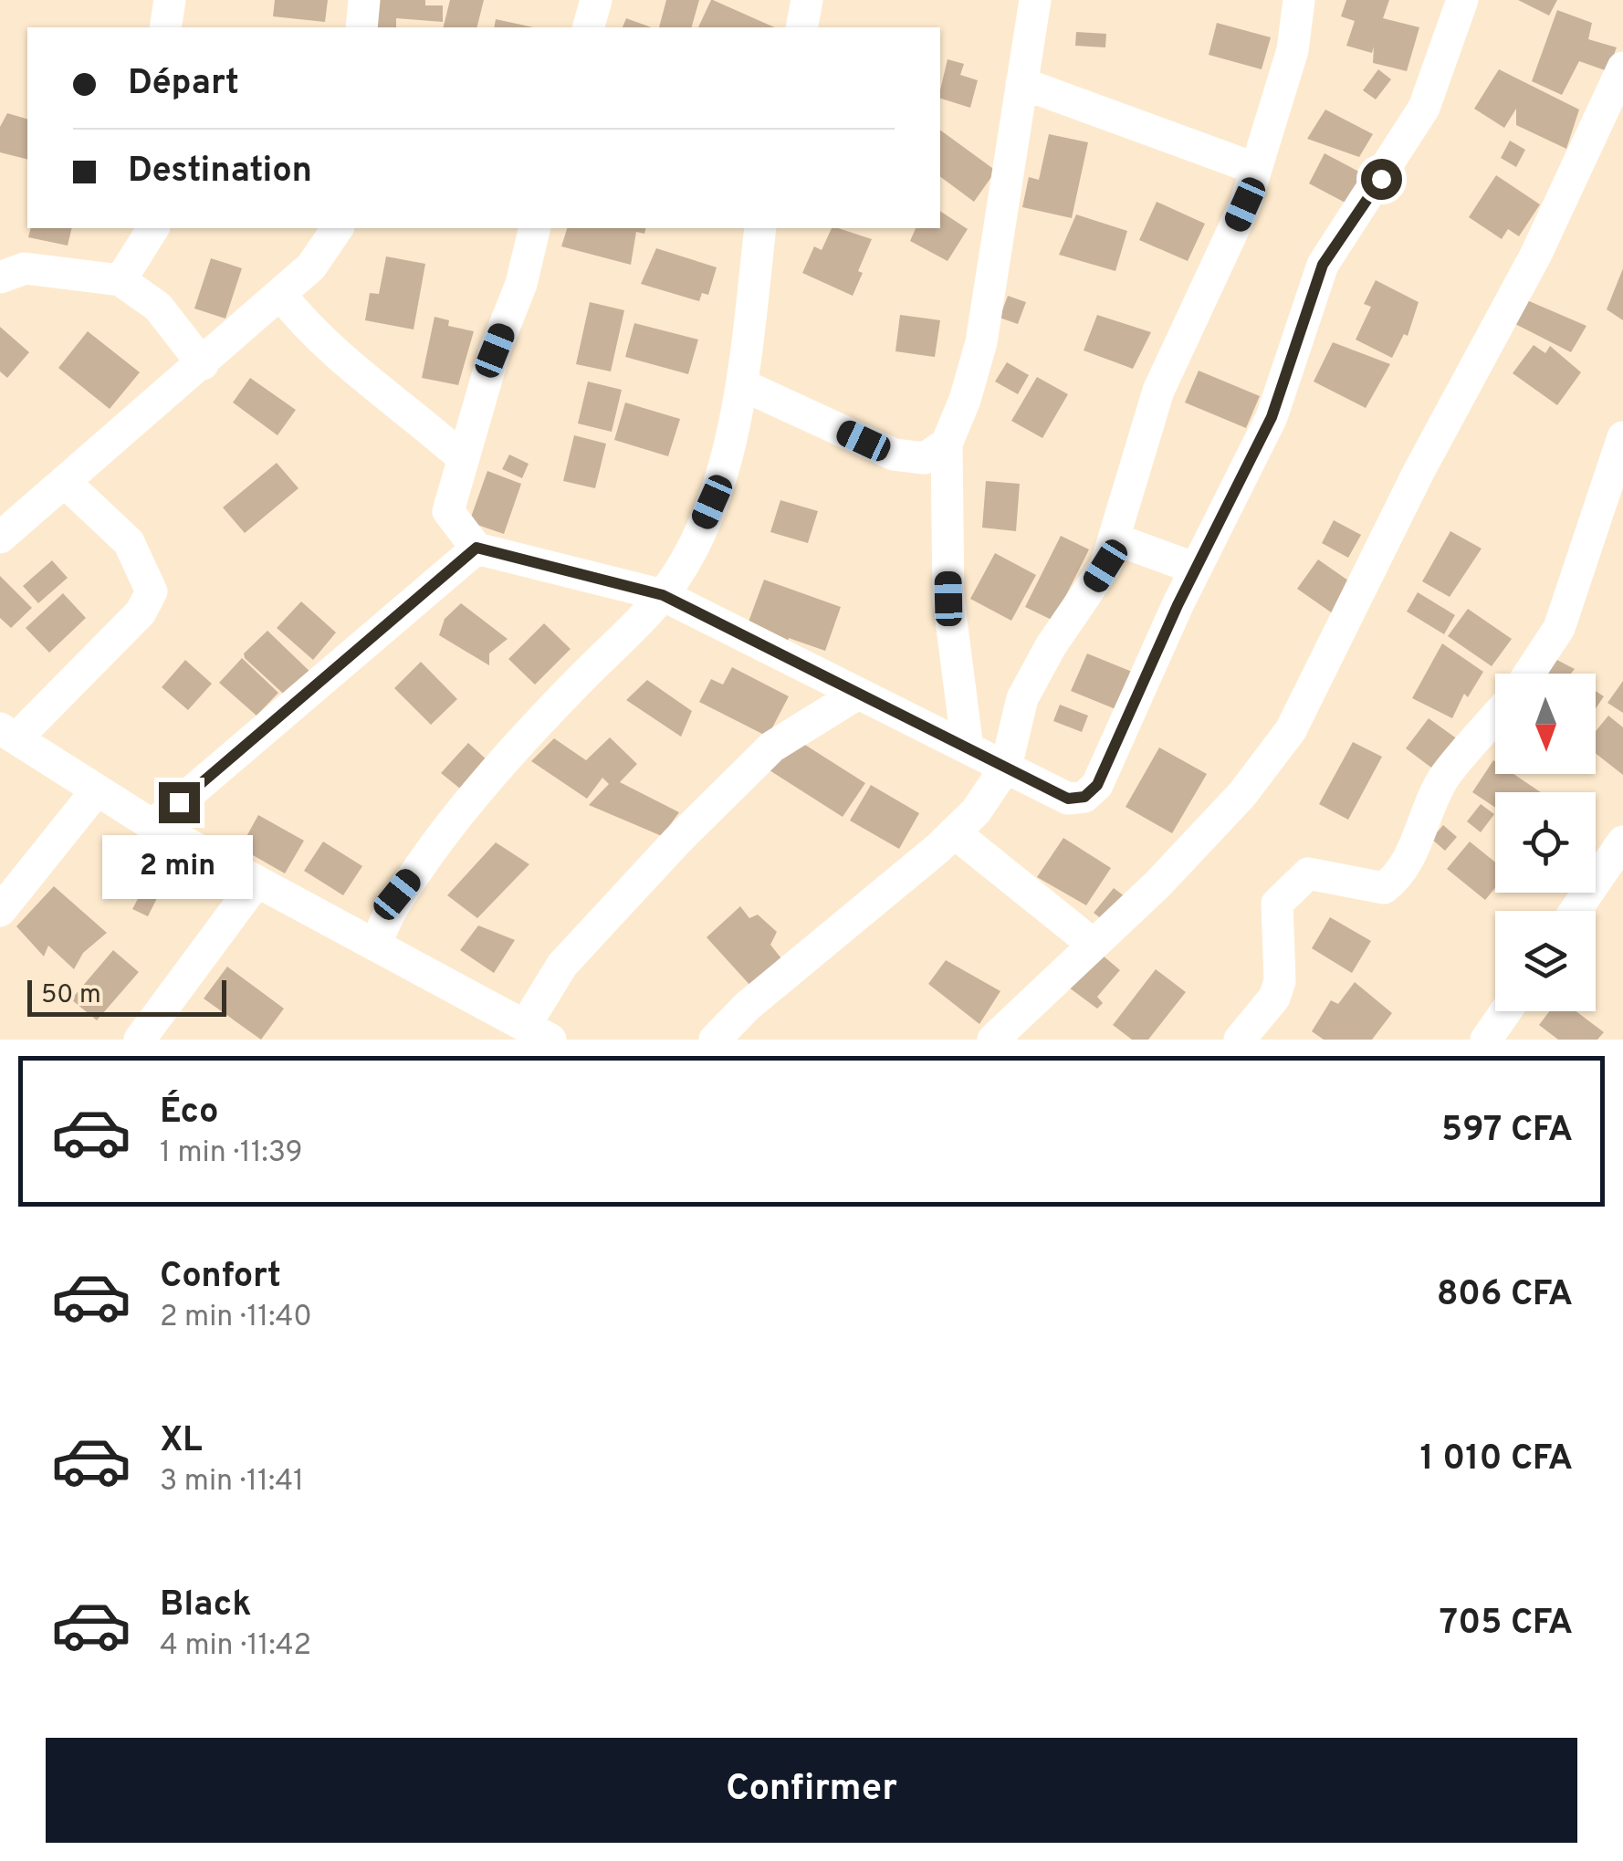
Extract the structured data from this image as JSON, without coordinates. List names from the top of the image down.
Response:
{
  "scale_bar": "50 m",
  "north": "bottom",
  "page": {
    "banner": ["Départ", "Destination"],
    "bubble": "2 min",
    "scale": "50 m",
    "list": [
      {
        "name": "Éco",
        "note": "1 min · 11:39",
        "value": "597 CFA"
      },
      {
        "name": "Confort",
        "note": "2 min · 11:40",
        "value": "806 CFA"
      },
      {
        "name": "XL",
        "note": "3 min · 11:41",
        "value": "1 010 CFA"
      },
      {
        "name": "Black",
        "note": "4 min · 11:42",
        "value": "705 CFA"
      }
    ],
    "buttons": "Confirmer"
  }
}
